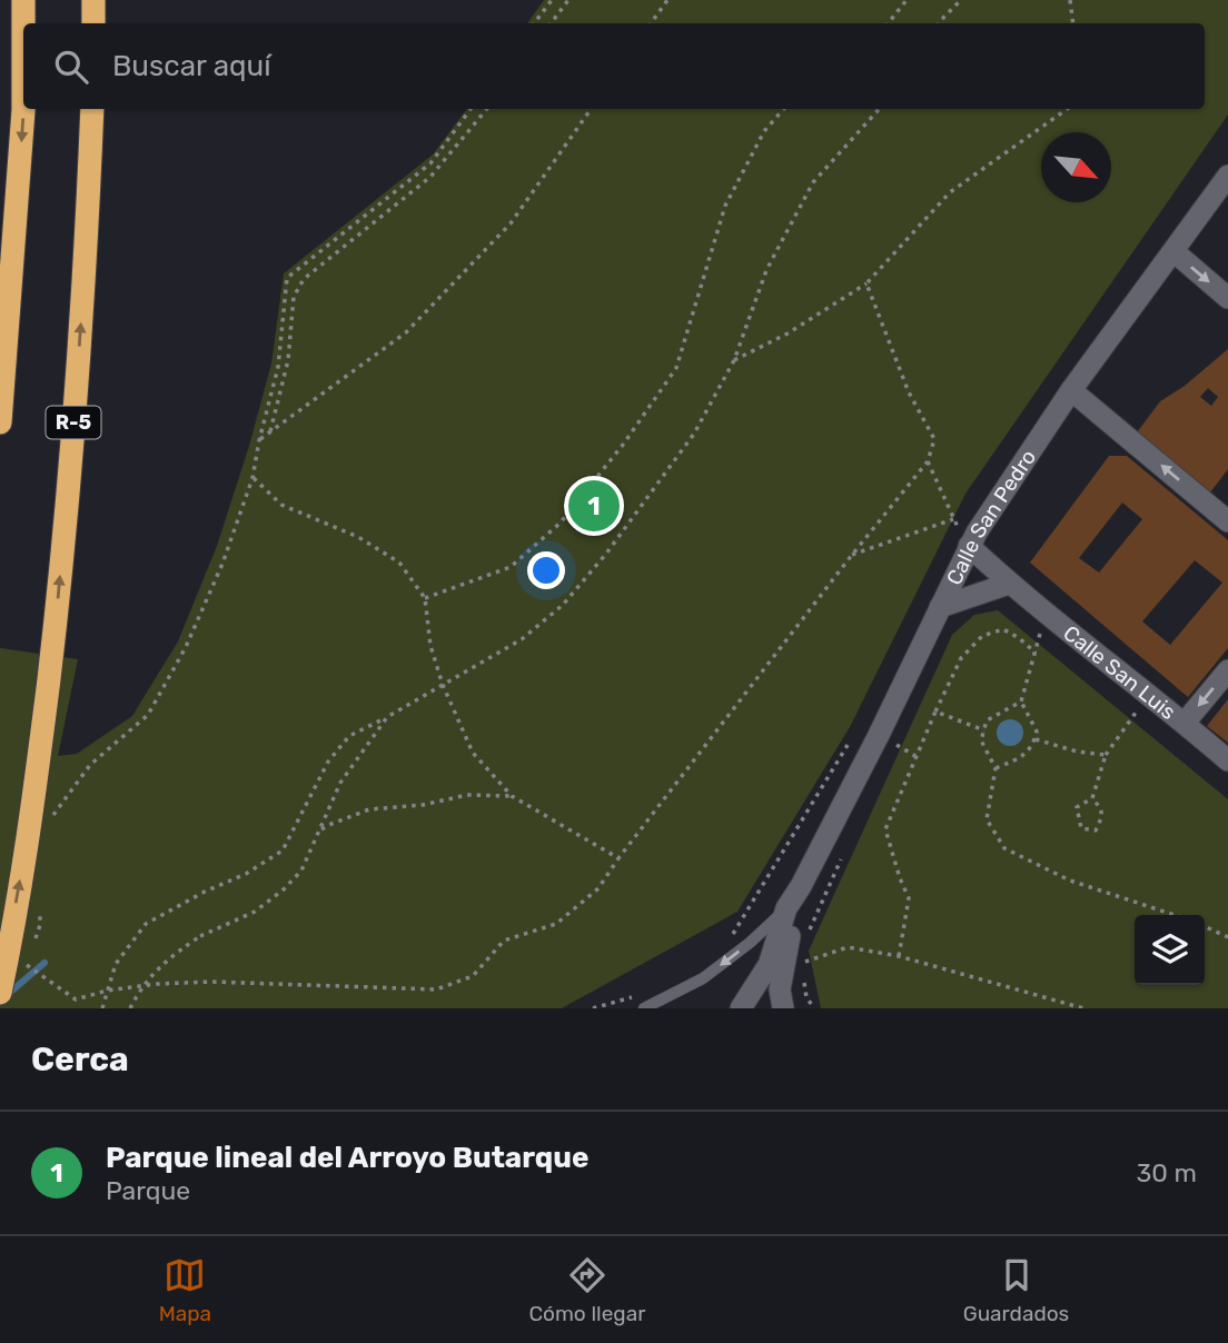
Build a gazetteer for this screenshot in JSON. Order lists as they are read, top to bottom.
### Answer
{
  "streets": {
    "highway": ["R-5"],
    "street": ["Calle San Pedro", "Calle San Luis"]
  },
  "crossings": [
    ["Calle San Pedro", "Calle San Luis"]
  ],
  "north": "bottom right",
  "page": {
    "search": "Buscar aquí",
    "pins": "1",
    "heading": "Cerca",
    "list": [
      {
        "mark": "1",
        "name": "Parque lineal del Arroyo Butarque",
        "note": "Parque",
        "value": "30 m"
      }
    ],
    "nav": ["Mapa", "Cómo llegar", "Guardados"]
  }
}
